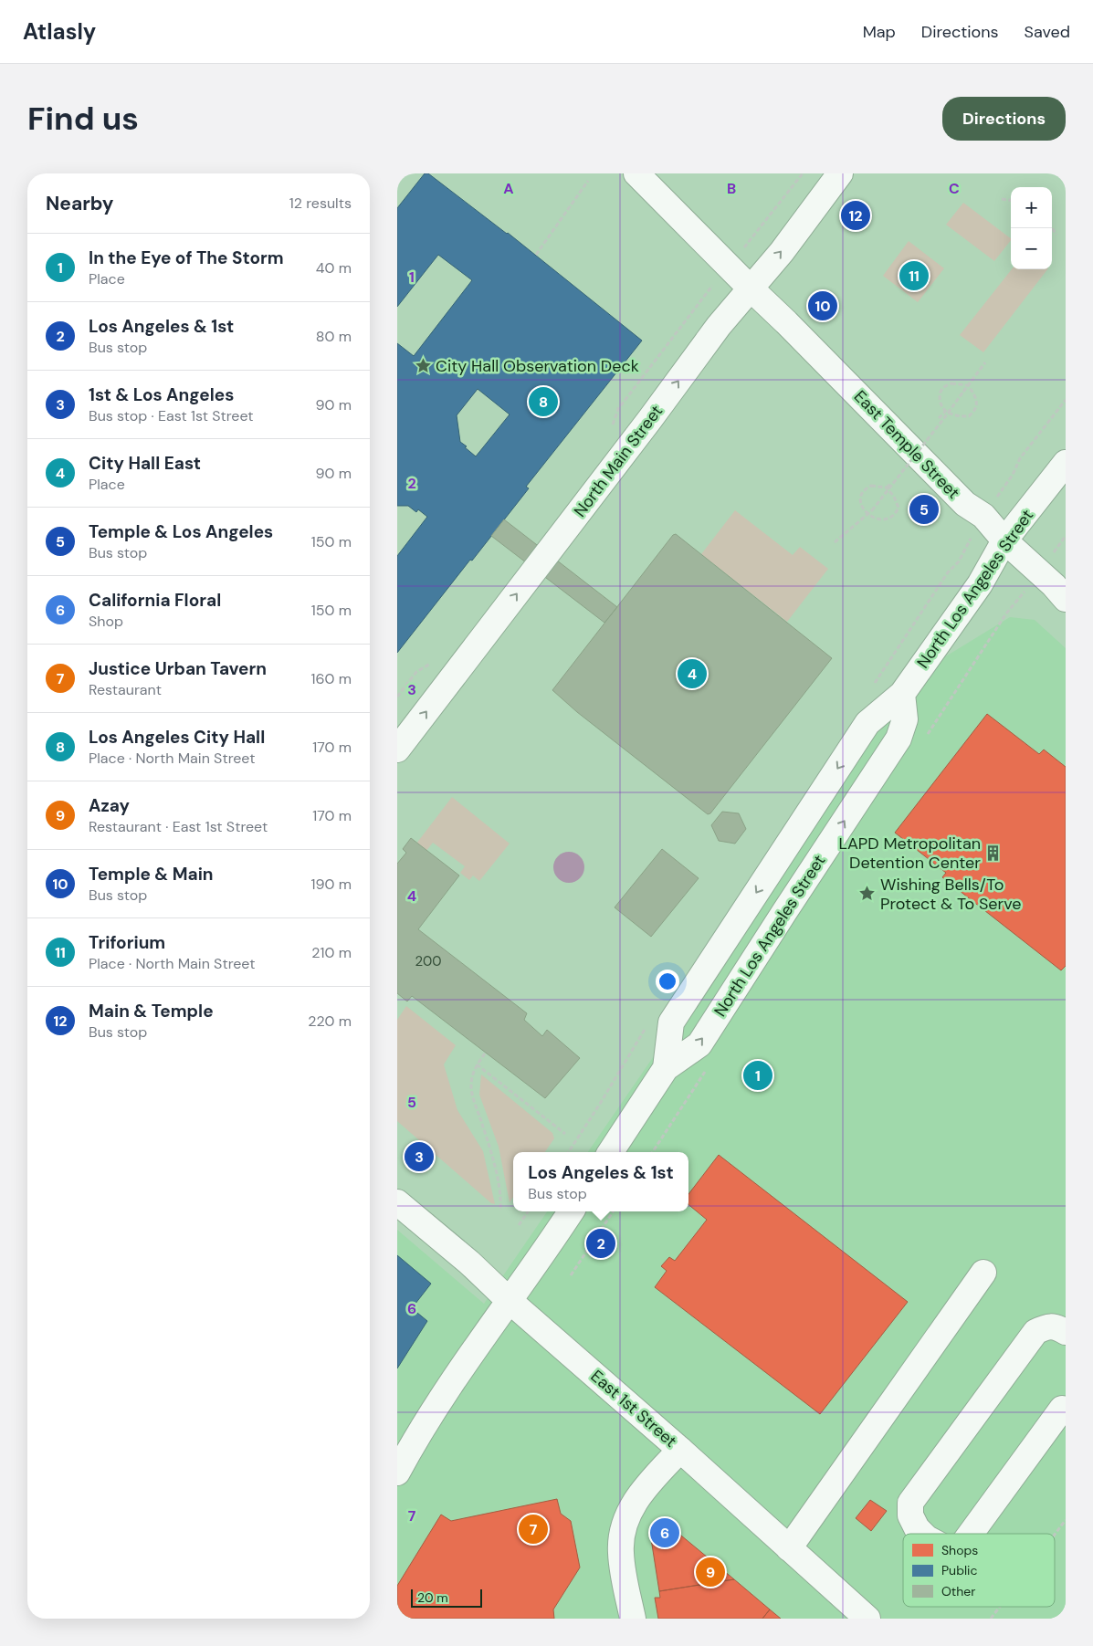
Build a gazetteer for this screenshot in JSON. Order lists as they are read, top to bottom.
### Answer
{
  "streets": {
    "main road": [
      "East Temple Street",
      "North Main Street",
      "North Los Angeles Street",
      "East 1st Street"
    ]
  },
  "crossings": [
    ["East Temple Street", "North Main Street"],
    ["East Temple Street", "North Los Angeles Street"]
  ],
  "one_way": ["North Main Street"],
  "places": {
    "place": ["City Hall Observation Deck", "Wishing Bells/To Protect & To Serve"],
    "building": ["LAPD Metropolitan Detention Center"]
  },
  "house_numbers": ["200"],
  "legend": ["Shops", "Public", "Other"],
  "scale_bar": "20 m",
  "page": {
    "header": "Atlasly",
    "nav": ["Map", "Directions", "Saved"],
    "buttons": "Directions",
    "title": "Find us",
    "heading": ["Nearby", "12 results"],
    "map_buttons": ["+", "−"],
    "pins": [
      "12",
      "11",
      "10",
      "8",
      "5",
      "4",
      "1",
      "3",
      "2",
      "7",
      "6",
      "9"
    ],
    "list": [
      {
        "mark": "1",
        "name": "In the Eye of The Storm",
        "note": "Place",
        "value": "40 m"
      },
      {
        "mark": "2",
        "name": "Los Angeles & 1st",
        "note": "Bus stop",
        "value": "80 m"
      },
      {
        "mark": "3",
        "name": "1st & Los Angeles",
        "note": "Bus stop · East 1st Street",
        "value": "90 m"
      },
      {
        "mark": "4",
        "name": "City Hall East",
        "note": "Place",
        "value": "90 m"
      },
      {
        "mark": "5",
        "name": "Temple & Los Angeles",
        "note": "Bus stop",
        "value": "150 m"
      },
      {
        "mark": "6",
        "name": "California Floral",
        "note": "Shop",
        "value": "150 m"
      },
      {
        "mark": "7",
        "name": "Justice Urban Tavern",
        "note": "Restaurant",
        "value": "160 m"
      },
      {
        "mark": "8",
        "name": "Los Angeles City Hall",
        "note": "Place · North Main Street",
        "value": "170 m"
      },
      {
        "mark": "9",
        "name": "Azay",
        "note": "Restaurant · East 1st Street",
        "value": "170 m"
      },
      {
        "mark": "10",
        "name": "Temple & Main",
        "note": "Bus stop",
        "value": "190 m"
      },
      {
        "mark": "11",
        "name": "Triforium",
        "note": "Place · North Main Street",
        "value": "210 m"
      },
      {
        "mark": "12",
        "name": "Main & Temple",
        "note": "Bus stop",
        "value": "220 m"
      }
    ],
    "popup": ["Los Angeles & 1st", "Bus stop"],
    "scale": "20 m"
  },
  "grid": {
    "columns": ["A", "B", "C"],
    "rows": [
      "1",
      "2",
      "3",
      "4",
      "5",
      "6",
      "7"
    ]
  }
}
